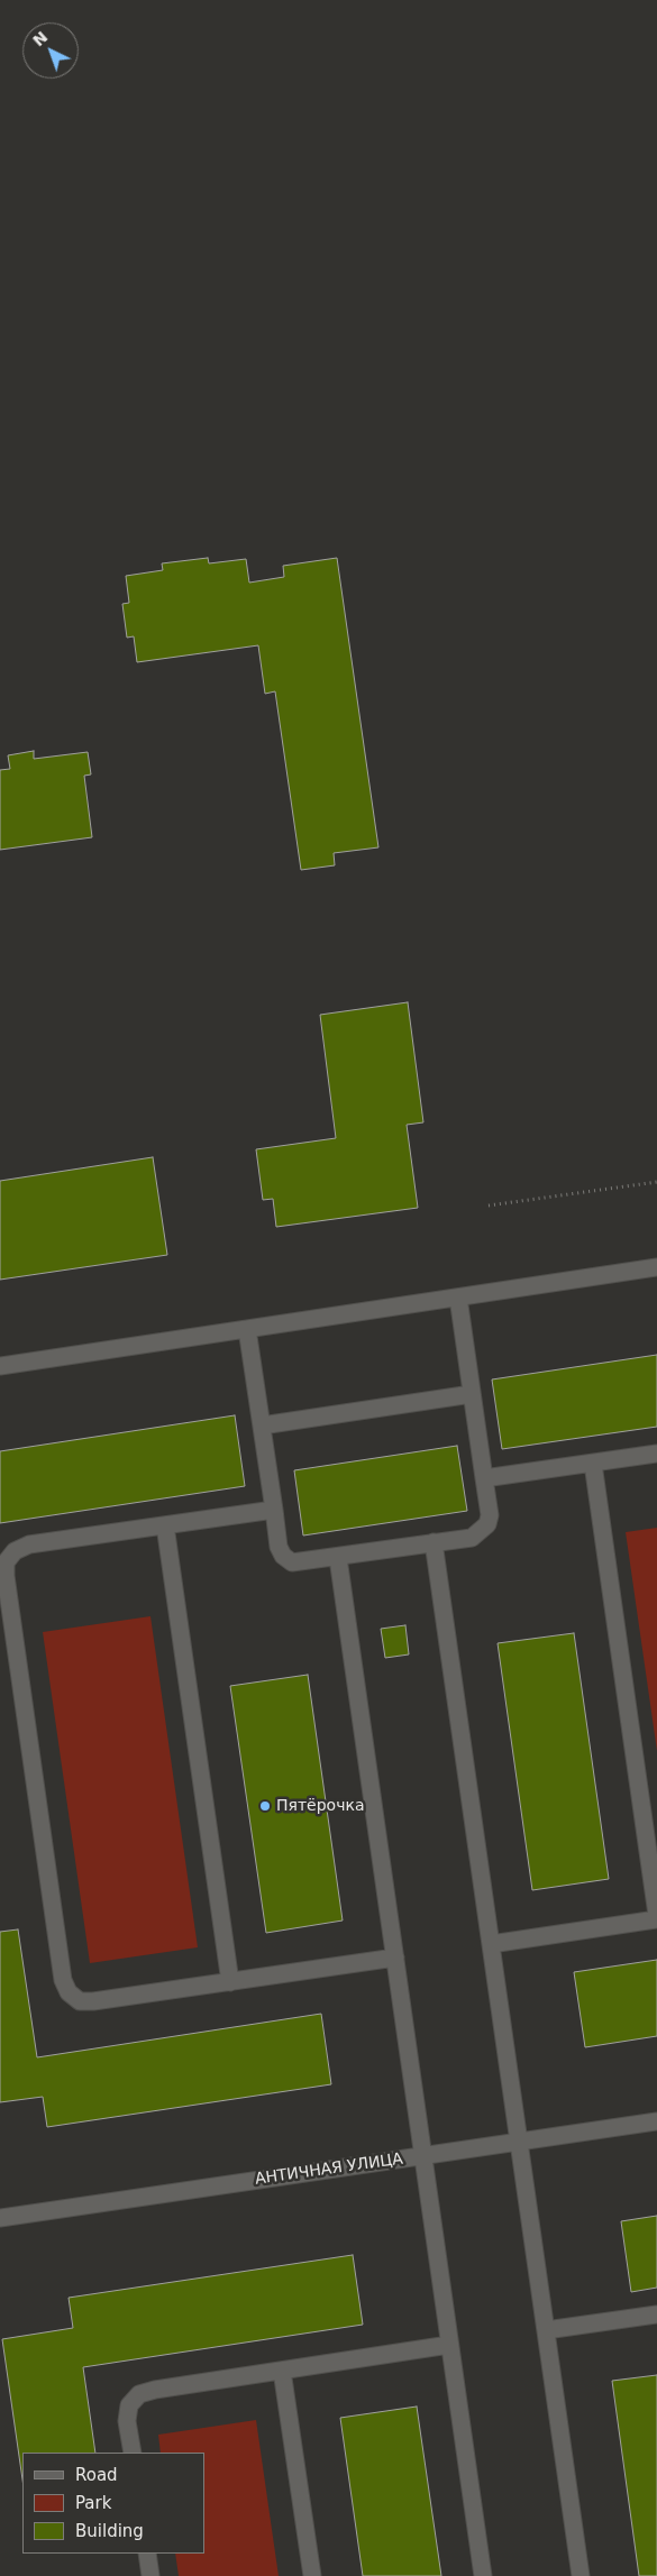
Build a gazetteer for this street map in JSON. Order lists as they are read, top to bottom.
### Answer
{
  "streets": {
    "street": ["АНТИЧНАЯ УЛИЦА"]
  },
  "places": ["Пятёрочка"],
  "legend": ["Road", "Park", "Building"],
  "north": "top left"
}
